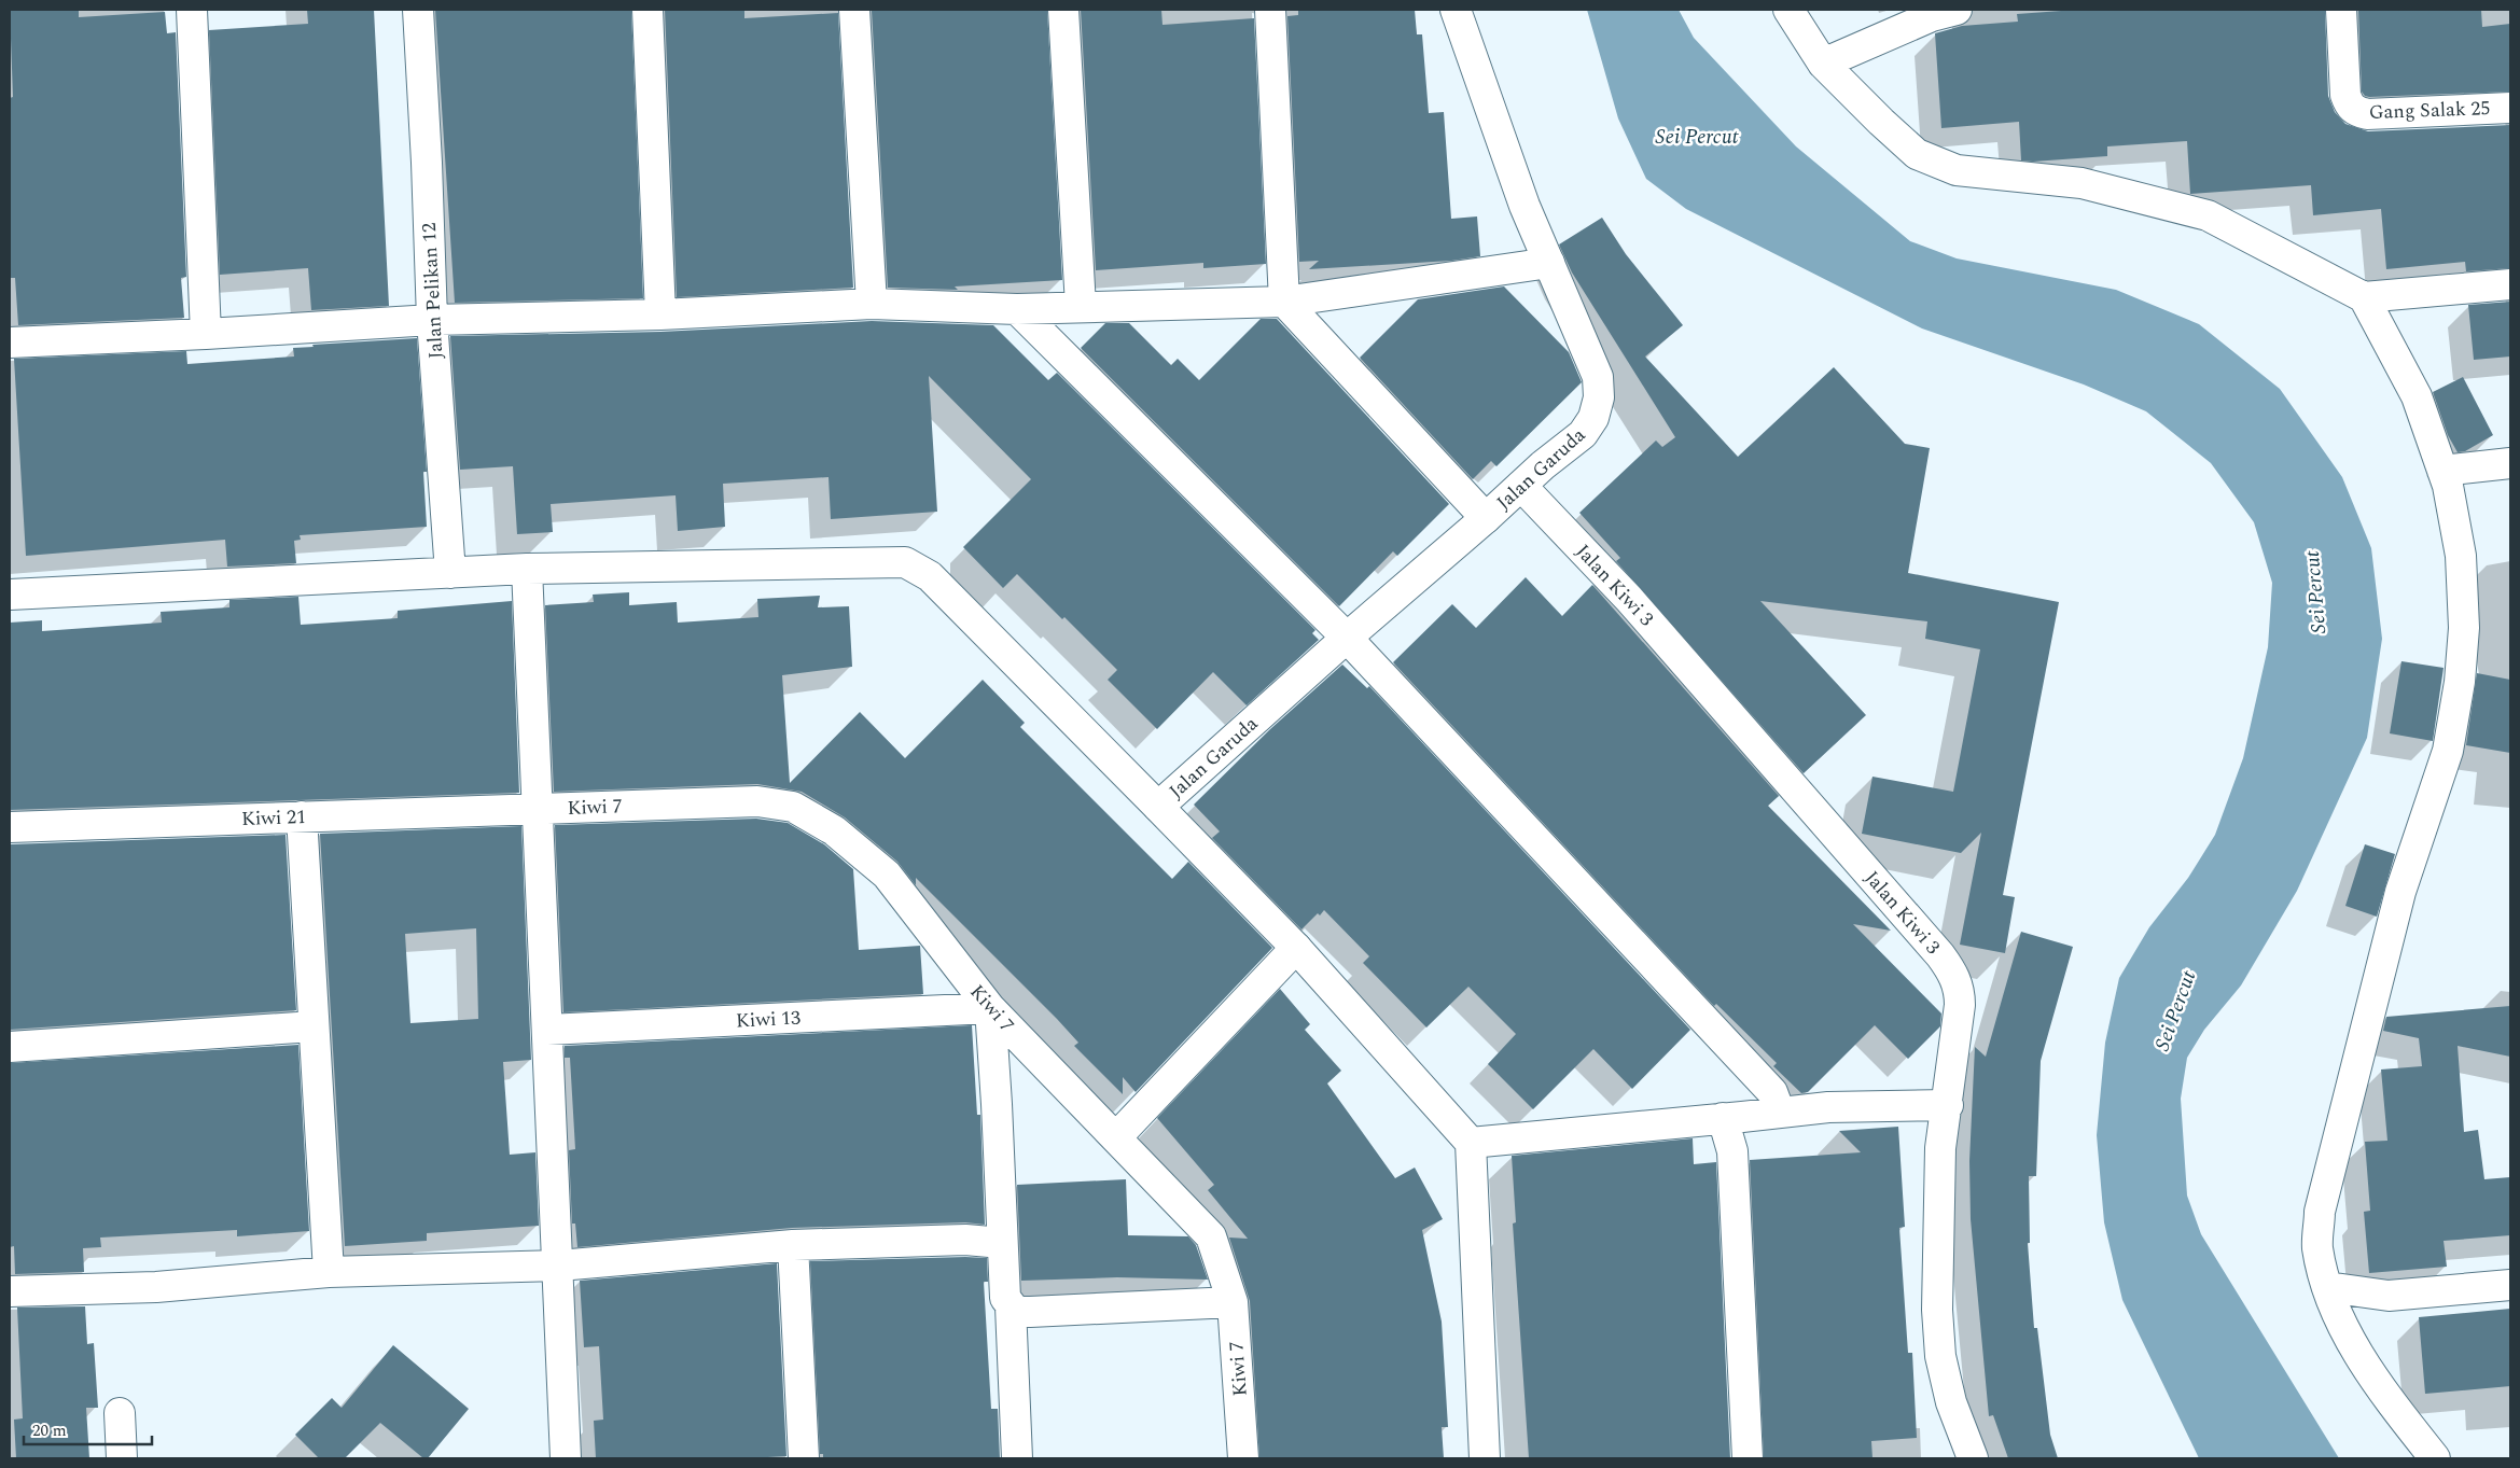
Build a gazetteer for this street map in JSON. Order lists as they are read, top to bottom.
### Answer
{
  "streets": {
    "street": [
      "Gang Salak 25",
      "Jalan Pelikan 12",
      "Jalan Garuda",
      "Jalan Kiwi 3",
      "Kiwi 7",
      "Kiwi 21",
      "Kiwi 13"
    ]
  },
  "crossings": [
    ["Jalan Garuda", "Jalan Kiwi 3"],
    ["Kiwi 7", "Kiwi 21"],
    ["Kiwi 7", "Kiwi 13"]
  ],
  "water": ["Sei Percut"],
  "scale_bar": "20 m"
}
